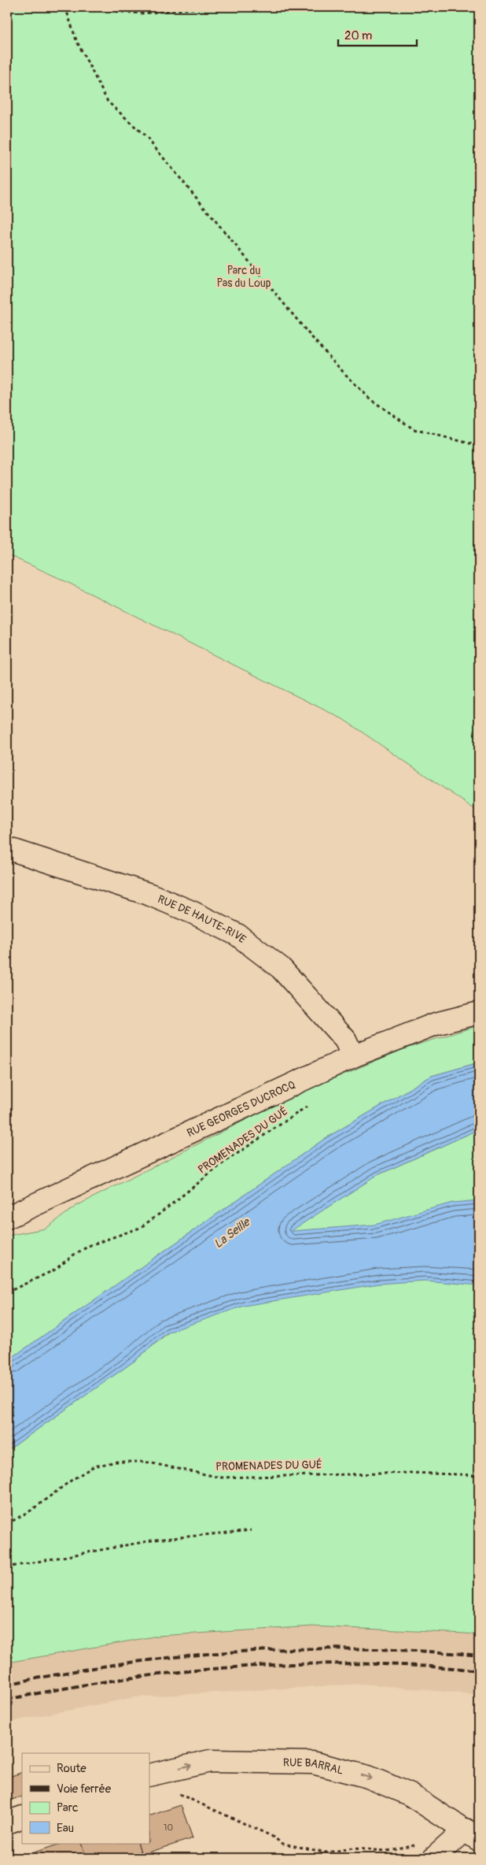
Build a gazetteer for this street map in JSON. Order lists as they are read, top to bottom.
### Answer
{
  "streets": {
    "street": ["RUE DE HAUTE-RIVE", "RUE GEORGES DUCROCQ", "RUE BARRAL"],
    "path": ["PROMENADES DU GUÉ"]
  },
  "crossings": [
    ["RUE DE HAUTE-RIVE", "RUE GEORGES DUCROCQ"]
  ],
  "one_way": ["RUE BARRAL"],
  "water": ["La Seille"],
  "parks": ["Parc du Pas du Loup"],
  "house_numbers": ["10"],
  "legend": [
    "Route",
    "Voie ferrée",
    "Parc",
    "Eau"
  ],
  "scale_bar": "20 m"
}
